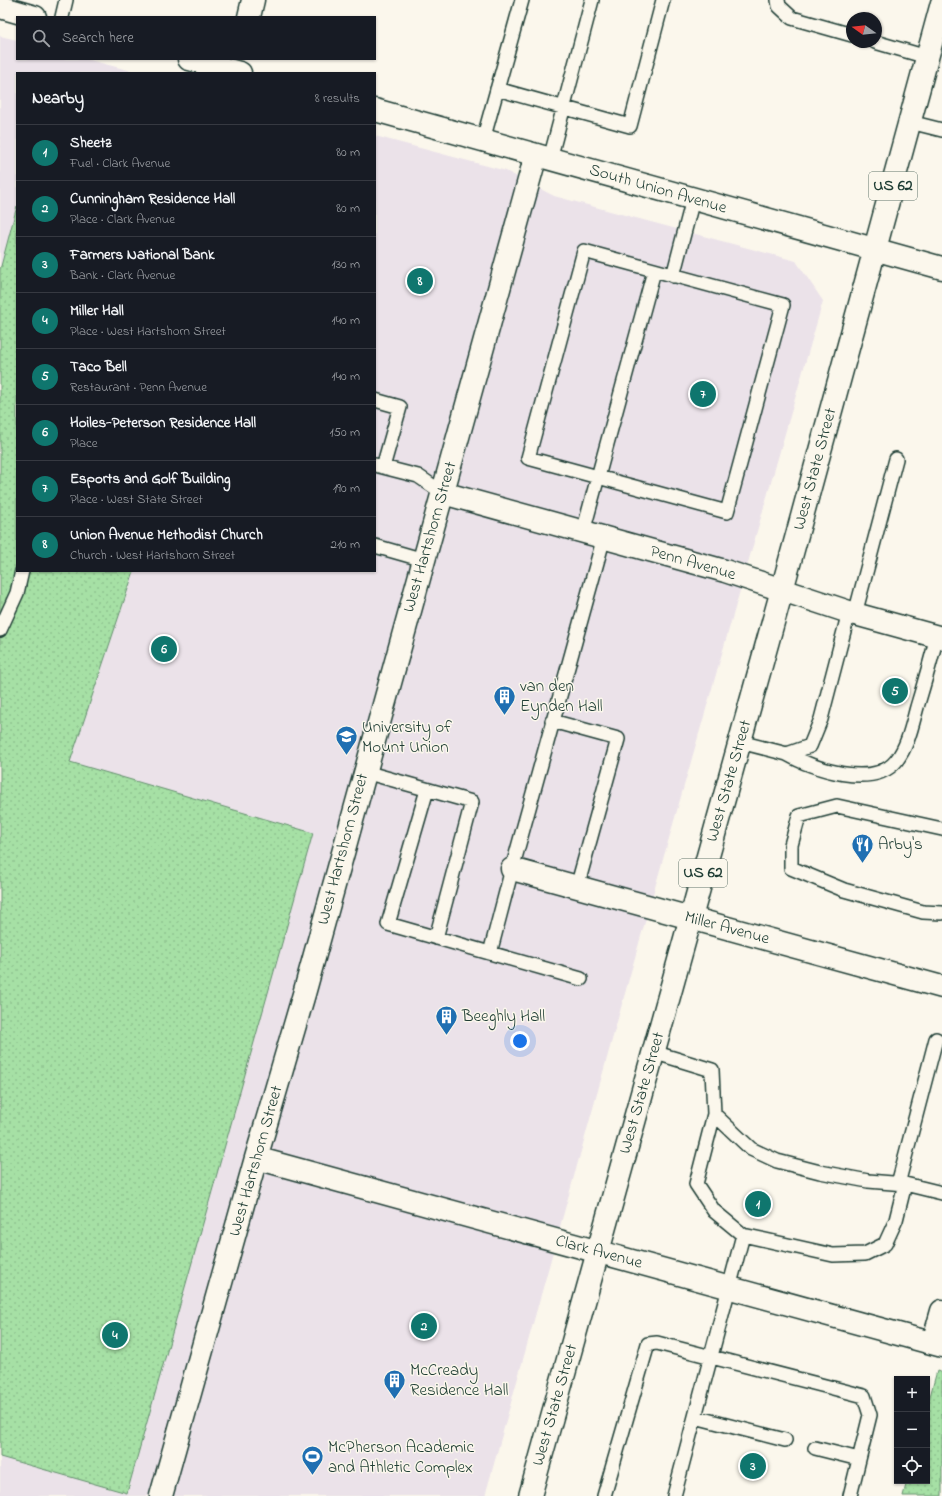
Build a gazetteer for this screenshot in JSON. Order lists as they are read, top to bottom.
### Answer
{
  "streets": {
    "main road": [
      "US 62",
      "South Union Avenue",
      "West State Street",
      "West Hartshorn Street",
      "Penn Avenue",
      "Miller Avenue",
      "Clark Avenue"
    ]
  },
  "crossings": [
    ["US 62", "South Union Avenue"],
    ["US 62", "West State Street"],
    ["South Union Avenue", "West State Street"],
    ["South Union Avenue", "West Hartshorn Street"],
    ["West State Street", "Penn Avenue"],
    ["West State Street", "Miller Avenue"],
    ["West State Street", "Clark Avenue"],
    ["West Hartshorn Street", "Penn Avenue"],
    ["West Hartshorn Street", "Clark Avenue"]
  ],
  "places": {
    "building": ["van den Eynden Hall", "Beeghly Hall", "McCready Residence Hall"],
    "school or university": ["University of Mount Union"],
    "restaurant": ["Arby's"],
    "sports": ["McPherson Academic and Athletic Complex"]
  },
  "north": "left",
  "page": {
    "search": "Search here",
    "heading": ["Nearby", "8 results"],
    "list": [
      {
        "mark": "1",
        "name": "Sheetz",
        "note": "Fuel · Clark Avenue",
        "value": "80 m"
      },
      {
        "mark": "2",
        "name": "Cunningham Residence Hall",
        "note": "Place · Clark Avenue",
        "value": "80 m"
      },
      {
        "mark": "3",
        "name": "Farmers National Bank",
        "note": "Bank · Clark Avenue",
        "value": "130 m"
      },
      {
        "mark": "4",
        "name": "Miller Hall",
        "note": "Place · West Hartshorn Street",
        "value": "140 m"
      },
      {
        "mark": "5",
        "name": "Taco Bell",
        "note": "Restaurant · Penn Avenue",
        "value": "140 m"
      },
      {
        "mark": "6",
        "name": "Hoiles-Peterson Residence Hall",
        "note": "Place",
        "value": "150 m"
      },
      {
        "mark": "7",
        "name": "Esports and Golf Building",
        "note": "Place · West State Street",
        "value": "190 m"
      },
      {
        "mark": "8",
        "name": "Union Avenue Methodist Church",
        "note": "Church · West Hartshorn Street",
        "value": "210 m"
      }
    ],
    "pins": [
      "8",
      "7",
      "6",
      "5",
      "1",
      "2",
      "4",
      "3"
    ],
    "map_buttons": ["+", "−"]
  }
}
